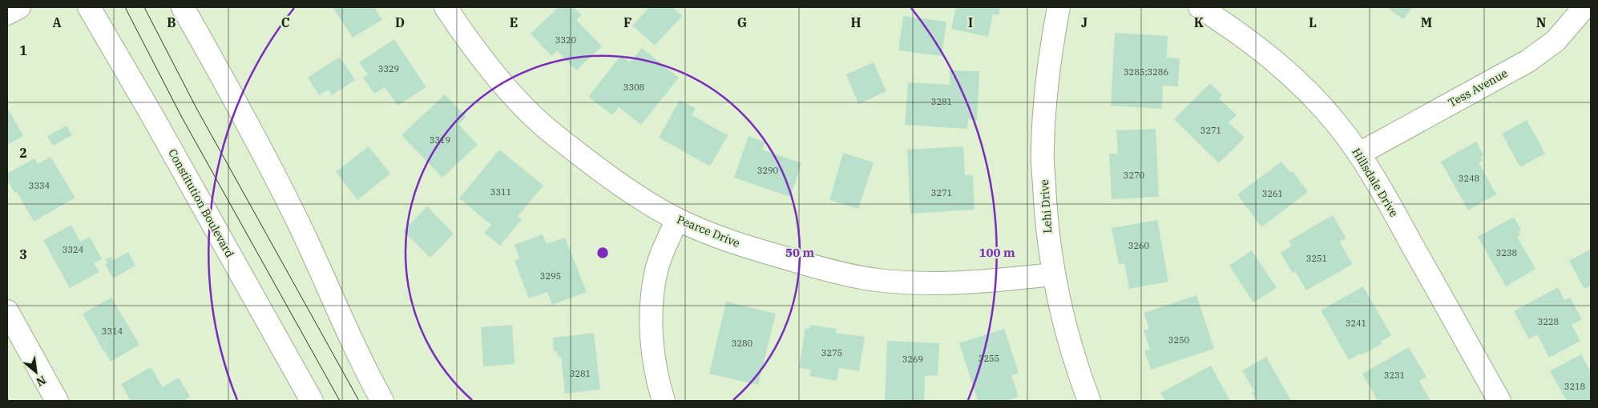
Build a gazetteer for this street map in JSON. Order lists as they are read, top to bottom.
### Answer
{
  "streets": {
    "street": [
      "Tess Avenue",
      "Hillsdale Drive",
      "Constitution Boulevard",
      "Lehi Drive",
      "Pearce Drive"
    ]
  },
  "crossings": [
    ["Tess Avenue", "Hillsdale Drive"],
    ["Lehi Drive", "Pearce Drive"]
  ],
  "house_numbers": [
    "3320",
    "3329",
    "3285;3286",
    "3308",
    "3281",
    "3271",
    "3319",
    "3290",
    "3270",
    "3248",
    "3334",
    "3311",
    "3271",
    "3261",
    "3260",
    "3324",
    "3238",
    "3251",
    "3295",
    "3228",
    "3241",
    "3314",
    "3250",
    "3280",
    "3275",
    "3255",
    "3269",
    "3281",
    "3231",
    "3218"
  ],
  "north": "bottom right",
  "grid": {
    "columns": [
      "A",
      "B",
      "C",
      "D",
      "E",
      "F",
      "G",
      "H",
      "I",
      "J",
      "K",
      "L",
      "M",
      "N"
    ],
    "rows": ["1", "2", "3"]
  },
  "rings": ["50 m", "100 m"]
}
